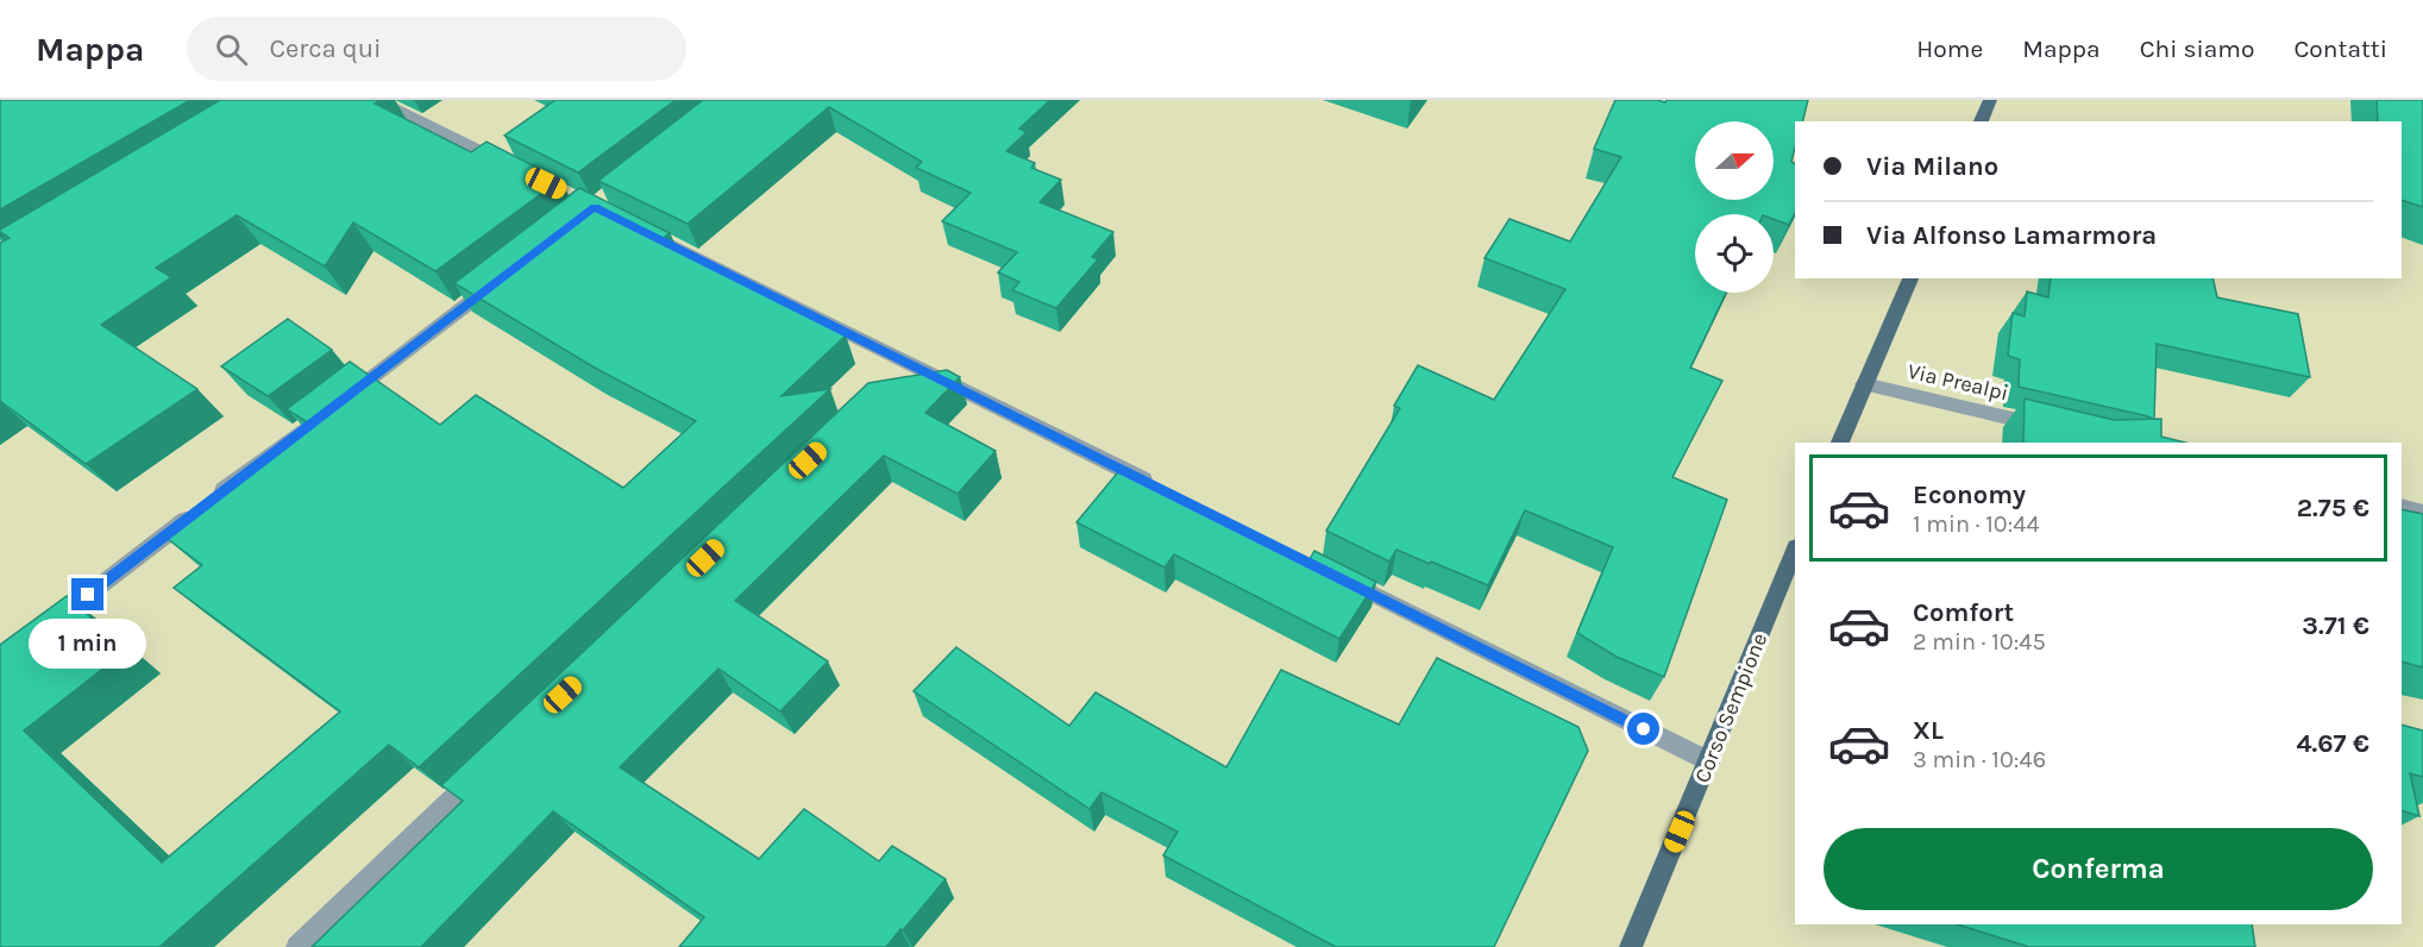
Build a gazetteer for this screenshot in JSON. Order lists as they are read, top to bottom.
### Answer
{
  "streets": {
    "main road": ["Corso Sempione"],
    "street": ["Via Prealpi"]
  },
  "north": "right",
  "page": {
    "header": "Mappa",
    "search": "Cerca qui",
    "nav": [
      "Home",
      "Mappa",
      "Chi siamo",
      "Contatti"
    ],
    "banner": ["Via Milano", "Via Alfonso Lamarmora"],
    "list": [
      {
        "name": "Economy",
        "note": "1 min · 10:44",
        "value": "2.75 €"
      },
      {
        "name": "Comfort",
        "note": "2 min · 10:45",
        "value": "3.71 €"
      },
      {
        "name": "XL",
        "note": "3 min · 10:46",
        "value": "4.67 €"
      }
    ],
    "bubble": "1 min",
    "buttons": "Conferma"
  }
}
